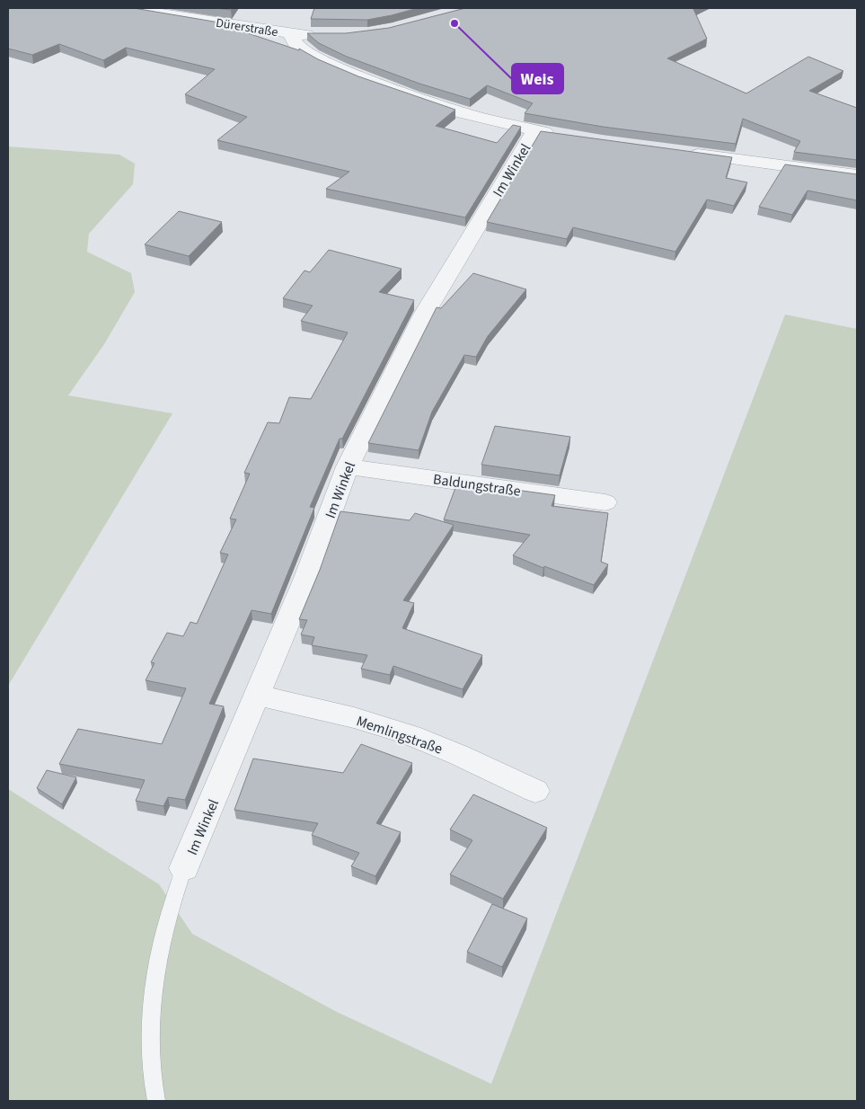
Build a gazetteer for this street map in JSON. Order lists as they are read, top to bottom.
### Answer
{
  "streets": {
    "street": [
      "Dürerstraße",
      "Im Winkel",
      "Baldungstraße",
      "Memlingstraße"
    ]
  },
  "crossings": [
    ["Im Winkel", "Baldungstraße"],
    ["Im Winkel", "Memlingstraße"]
  ],
  "places": ["Weis"]
}
